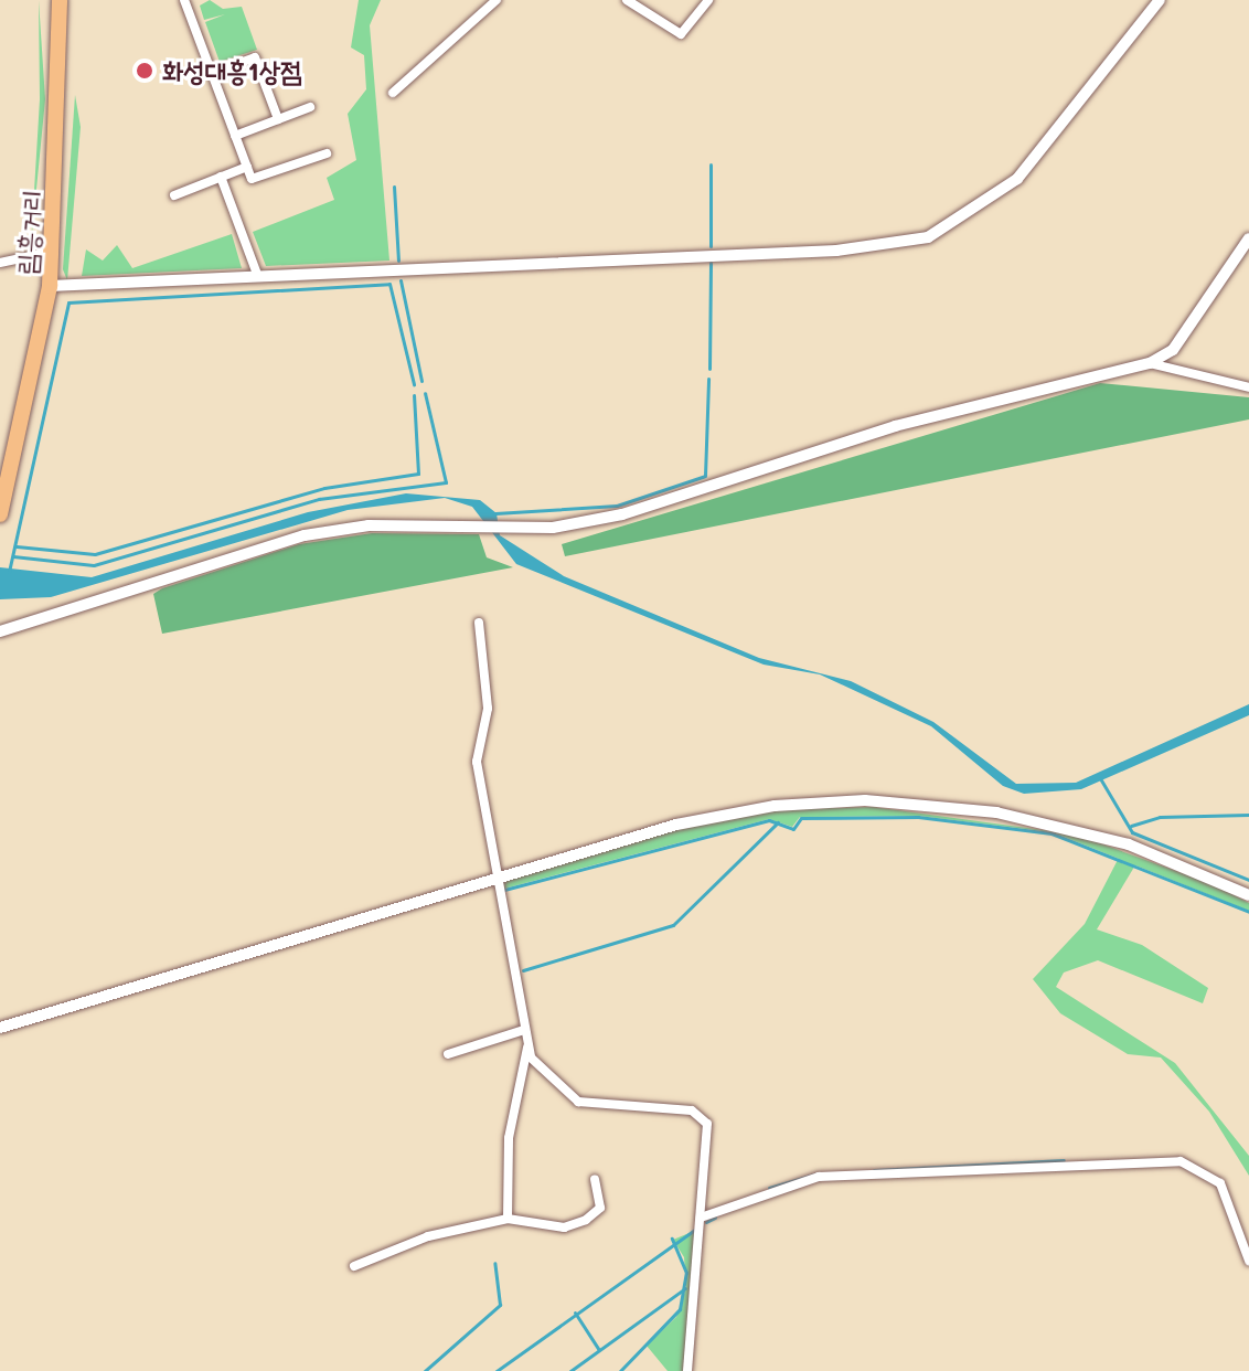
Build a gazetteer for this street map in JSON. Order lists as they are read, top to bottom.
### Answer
{
  "streets": {
    "main road": ["림흥거리"]
  },
  "places": ["화성대흥1상점"]
}
